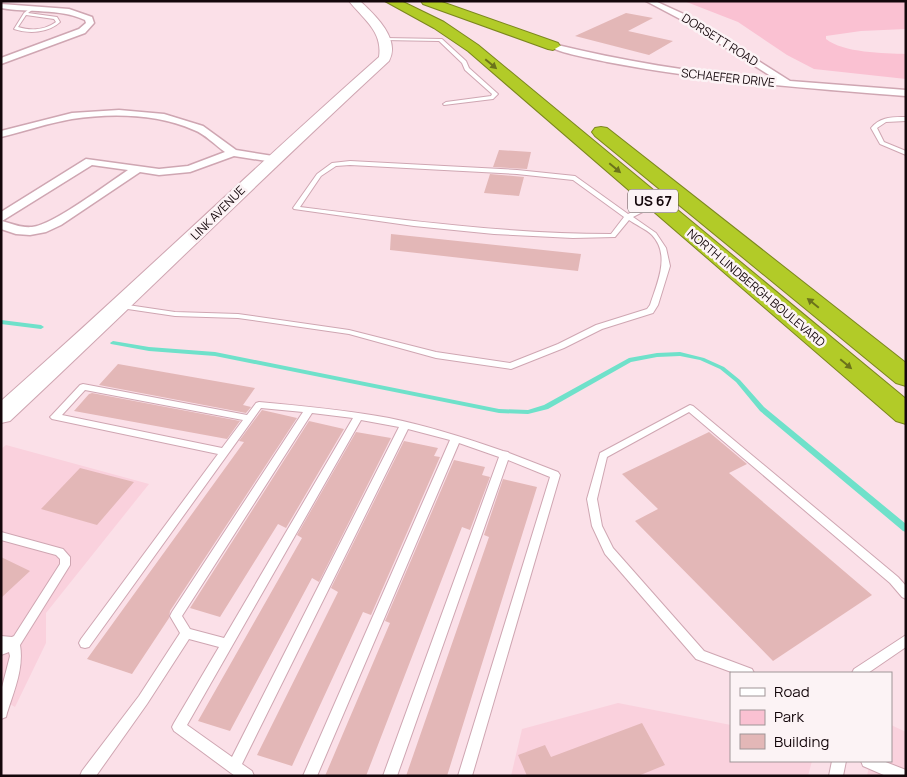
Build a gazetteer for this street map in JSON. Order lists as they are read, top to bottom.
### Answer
{
  "streets": {
    "highway": ["US 67", "NORTH LINDBERGH BOULEVARD"],
    "street": ["DORSETT ROAD", "SCHAEFER DRIVE", "LINK AVENUE"]
  },
  "crossings": [
    ["DORSETT ROAD", "SCHAEFER DRIVE"]
  ],
  "legend": ["Road", "Park", "Building"]
}
